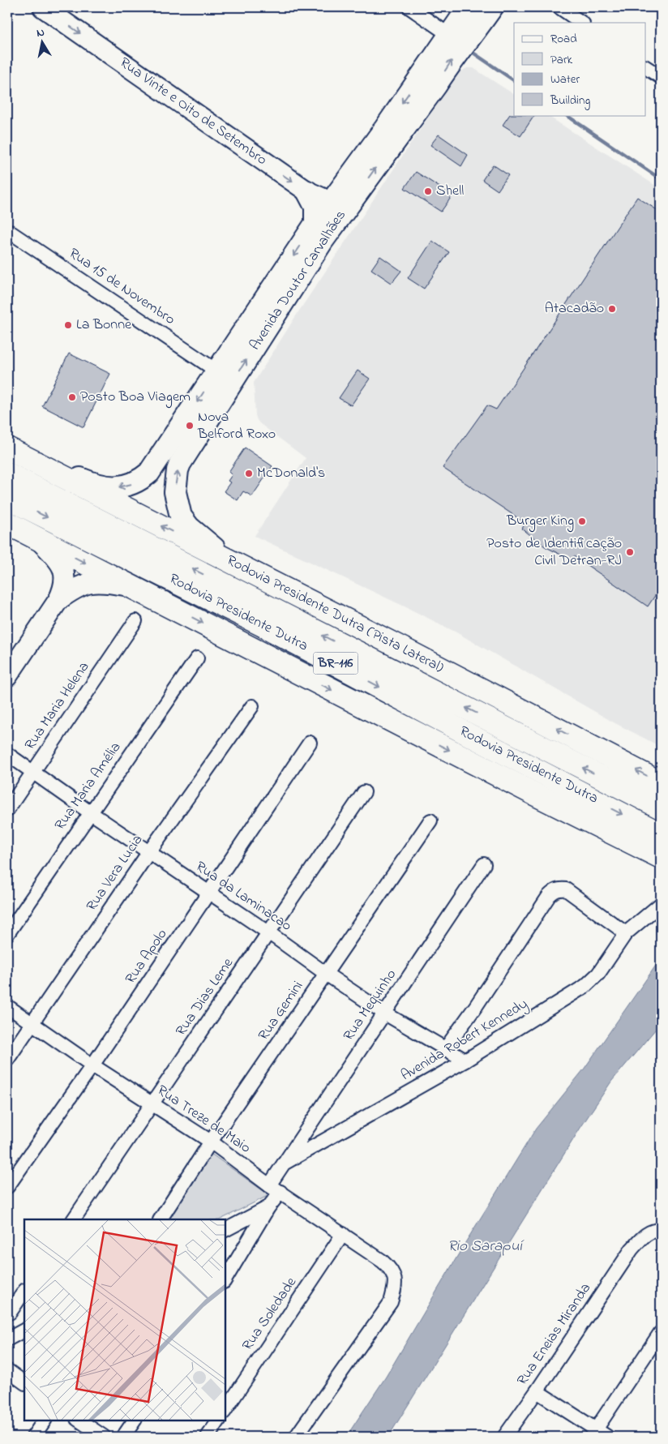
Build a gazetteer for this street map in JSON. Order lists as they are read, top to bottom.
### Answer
{
  "streets": {
    "highway": ["Rodovia Presidente Dutra", "Rodovia Presidente Dutra (Pista Lateral)", "BR-116"],
    "main road": ["Rua Vinte e Oito de Setembro", "Avenida Doutor Carvalhães"],
    "street": [
      "Rua 15 de Novembro",
      "Rua Maria Helena",
      "Rua Maria Amélia",
      "Rua Vera Lucia",
      "Rua da Laminacao",
      "Rua Apolo",
      "Rua Dias Leme",
      "Rua Mequinho",
      "Rua Gemini",
      "Avenida Robert Kennedy",
      "Rua Treze de Maio",
      "Rua Soledade",
      "Rua Eneias Miranda"
    ]
  },
  "crossings": [
    ["Rua Vinte e Oito de Setembro", "Avenida Doutor Carvalhães"],
    ["Avenida Doutor Carvalhães", "Rodovia Presidente Dutra (Pista Lateral)"],
    ["Rua Maria Helena", "Rua da Laminacao"],
    ["Rua Maria Amélia", "Rua da Laminacao"],
    ["Rua Vera Lucia", "Rua da Laminacao"],
    ["Rua Vera Lucia", "Rua Treze de Maio"],
    ["Rua da Laminacao", "Rua Apolo"],
    ["Rua da Laminacao", "Rua Dias Leme"],
    ["Rua da Laminacao", "Rua Mequinho"],
    ["Rua da Laminacao", "Rua Gemini"],
    ["Rua da Laminacao", "Avenida Robert Kennedy"],
    ["Rua Apolo", "Rua Treze de Maio"],
    ["Rua Dias Leme", "Rua Treze de Maio"],
    ["Rua Mequinho", "Avenida Robert Kennedy"],
    ["Rua Gemini", "Rua Treze de Maio"],
    ["Avenida Robert Kennedy", "Rua Treze de Maio"],
    ["Rua Treze de Maio", "Rua Soledade"]
  ],
  "one_way": ["Rua Vinte e Oito de Setembro"],
  "water": ["Rio Sarapuí"],
  "places": [
    "Shell",
    "Atacadão",
    "La Bonne",
    "Posto Boa Viagem",
    "Nova Belford Roxo",
    "McDonald's",
    "Burger King",
    "Posto de Identificação Civil Detran-RJ"
  ],
  "legend": [
    "Road",
    "Park",
    "Water",
    "Building"
  ],
  "north": "top"
}
